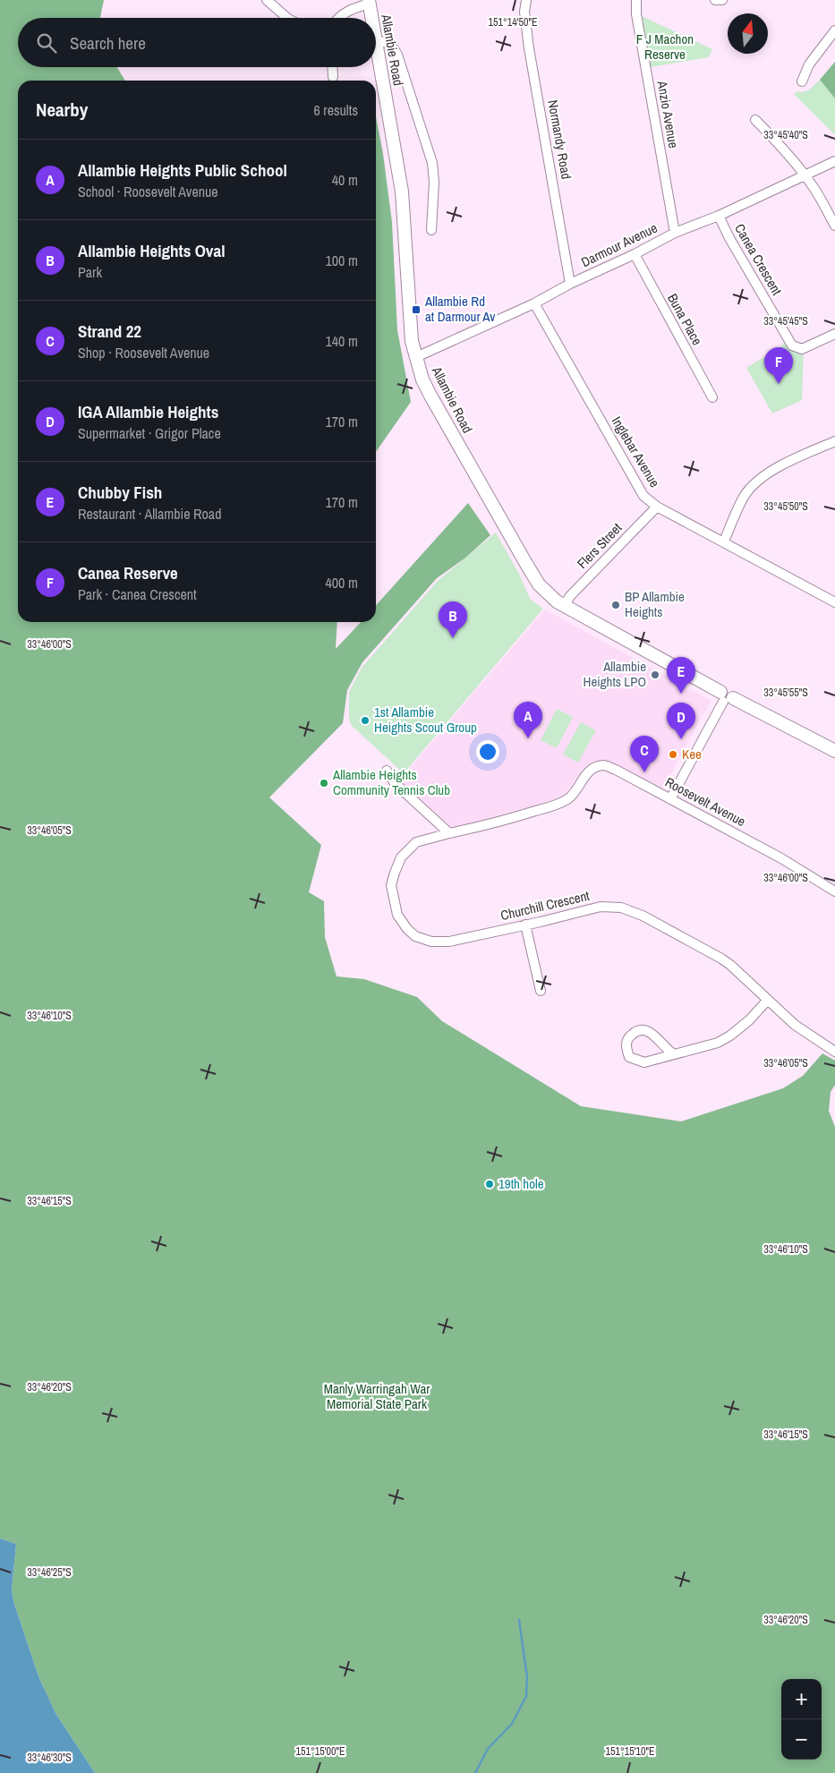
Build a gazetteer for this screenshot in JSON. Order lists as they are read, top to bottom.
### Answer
{
  "streets": {
    "main road": ["Allambie Road"],
    "street": [
      "Anzio Avenue",
      "Normandy Road",
      "Darmour Avenue",
      "Canea Crescent",
      "Buna Place",
      "Inglebar Avenue",
      "Flers Street",
      "Roosevelt Avenue",
      "Churchill Crescent"
    ]
  },
  "crossings": [
    ["Allambie Road", "Darmour Avenue"],
    ["Allambie Road", "Flers Street"],
    ["Anzio Avenue", "Darmour Avenue"],
    ["Normandy Road", "Darmour Avenue"],
    ["Darmour Avenue", "Canea Crescent"],
    ["Darmour Avenue", "Buna Place"],
    ["Darmour Avenue", "Inglebar Avenue"],
    ["Inglebar Avenue", "Flers Street"],
    ["Roosevelt Avenue", "Churchill Crescent"]
  ],
  "parks": ["F J Machon Reserve", "Manly Warringah War Memorial State Park"],
  "places": {
    "transit": ["Allambie Rd at Darmour Av"],
    "other": [
      "BP Allambie Heights",
      "Allambie Heights LPO",
      "1st Allambie Heights Scout Group",
      "Kee",
      "Allambie Heights Community Tennis Club",
      "19th hole"
    ]
  },
  "north": "top",
  "page": {
    "search": "Search here",
    "heading": ["Nearby", "6 results"],
    "list": [
      {
        "mark": "A",
        "name": "Allambie Heights Public School",
        "note": "School · Roosevelt Avenue",
        "value": "40 m"
      },
      {
        "mark": "B",
        "name": "Allambie Heights Oval",
        "note": "Park",
        "value": "100 m"
      },
      {
        "mark": "C",
        "name": "Strand 22",
        "note": "Shop · Roosevelt Avenue",
        "value": "140 m"
      },
      {
        "mark": "D",
        "name": "IGA Allambie Heights",
        "note": "Supermarket · Grigor Place",
        "value": "170 m"
      },
      {
        "mark": "E",
        "name": "Chubby Fish",
        "note": "Restaurant · Allambie Road",
        "value": "170 m"
      },
      {
        "mark": "F",
        "name": "Canea Reserve",
        "note": "Park · Canea Crescent",
        "value": "400 m"
      }
    ],
    "pins": [
      "F",
      "B",
      "E",
      "A",
      "D",
      "C"
    ],
    "map_buttons": ["+", "−"]
  },
  "coordinates": [
    "151°14'50\"E",
    "33°45'40\"S",
    "33°45'45\"S",
    "33°45'50\"S",
    "33°46'00\"S",
    "33°45'55\"S",
    "33°46'05\"S",
    "33°46'10\"S",
    "33°46'15\"S",
    "33°46'20\"S",
    "33°46'25\"S",
    "151°15'00\"E",
    "151°15'10\"E",
    "33°46'30\"S"
  ]
}
